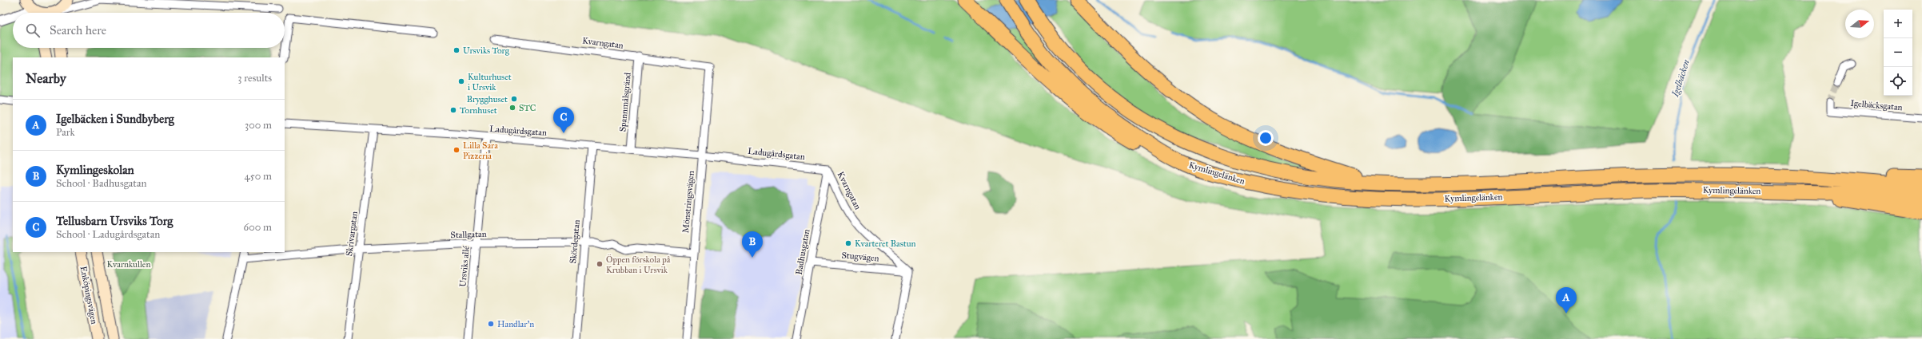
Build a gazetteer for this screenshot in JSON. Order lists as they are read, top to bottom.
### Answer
{
  "streets": {
    "highway": ["Kymlingelänken"],
    "main road": ["Enköpingsvägen"],
    "street": [
      "Kvarngatan",
      "Spannmålsgränd",
      "Igelbäcksgatan",
      "Ladugårdsgatan",
      "Mönstringsvägen",
      "Skrivargatan",
      "Stallgatan",
      "Skördegatan",
      "Badhusgatan",
      "Stugvägen",
      "Ursviks allé"
    ]
  },
  "crossings": [
    ["Kvarngatan", "Spannmålsgränd"],
    ["Kvarngatan", "Ladugårdsgatan"],
    ["Kvarngatan", "Mönstringsvägen"],
    ["Kvarngatan", "Badhusgatan"],
    ["Kvarngatan", "Stugvägen"],
    ["Spannmålsgränd", "Ladugårdsgatan"],
    ["Ladugårdsgatan", "Mönstringsvägen"],
    ["Ladugårdsgatan", "Skrivargatan"],
    ["Ladugårdsgatan", "Skördegatan"],
    ["Ladugårdsgatan", "Badhusgatan"],
    ["Ladugårdsgatan", "Ursviks allé"],
    ["Mönstringsvägen", "Stallgatan"],
    ["Skrivargatan", "Stallgatan"],
    ["Stallgatan", "Skördegatan"],
    ["Stallgatan", "Ursviks allé"],
    ["Badhusgatan", "Stugvägen"]
  ],
  "water": ["Igelbäcken"],
  "parks": ["Kvarnkullen"],
  "places": [
    "Ursviks Torg",
    "Kulturhuset i Ursvik",
    "Brygghuset",
    "STC",
    "Tornhuset",
    "Lilla Sara Pizzeria",
    "Kvarteret Bastun",
    "Öppen förskola på Krubban i Ursvik",
    "Handlar'n"
  ],
  "north": "right",
  "page": {
    "map_buttons": ["+", "−"],
    "search": "Search here",
    "heading": ["Nearby", "3 results"],
    "list": [
      {
        "mark": "A",
        "name": "Igelbäcken i Sundbyberg",
        "note": "Park",
        "value": "300 m"
      },
      {
        "mark": "B",
        "name": "Kymlingeskolan",
        "note": "School · Badhusgatan",
        "value": "450 m"
      },
      {
        "mark": "C",
        "name": "Tellusbarn Ursviks Torg",
        "note": "School · Ladugårdsgatan",
        "value": "600 m"
      }
    ],
    "pins": ["C", "B", "A"]
  }
}
